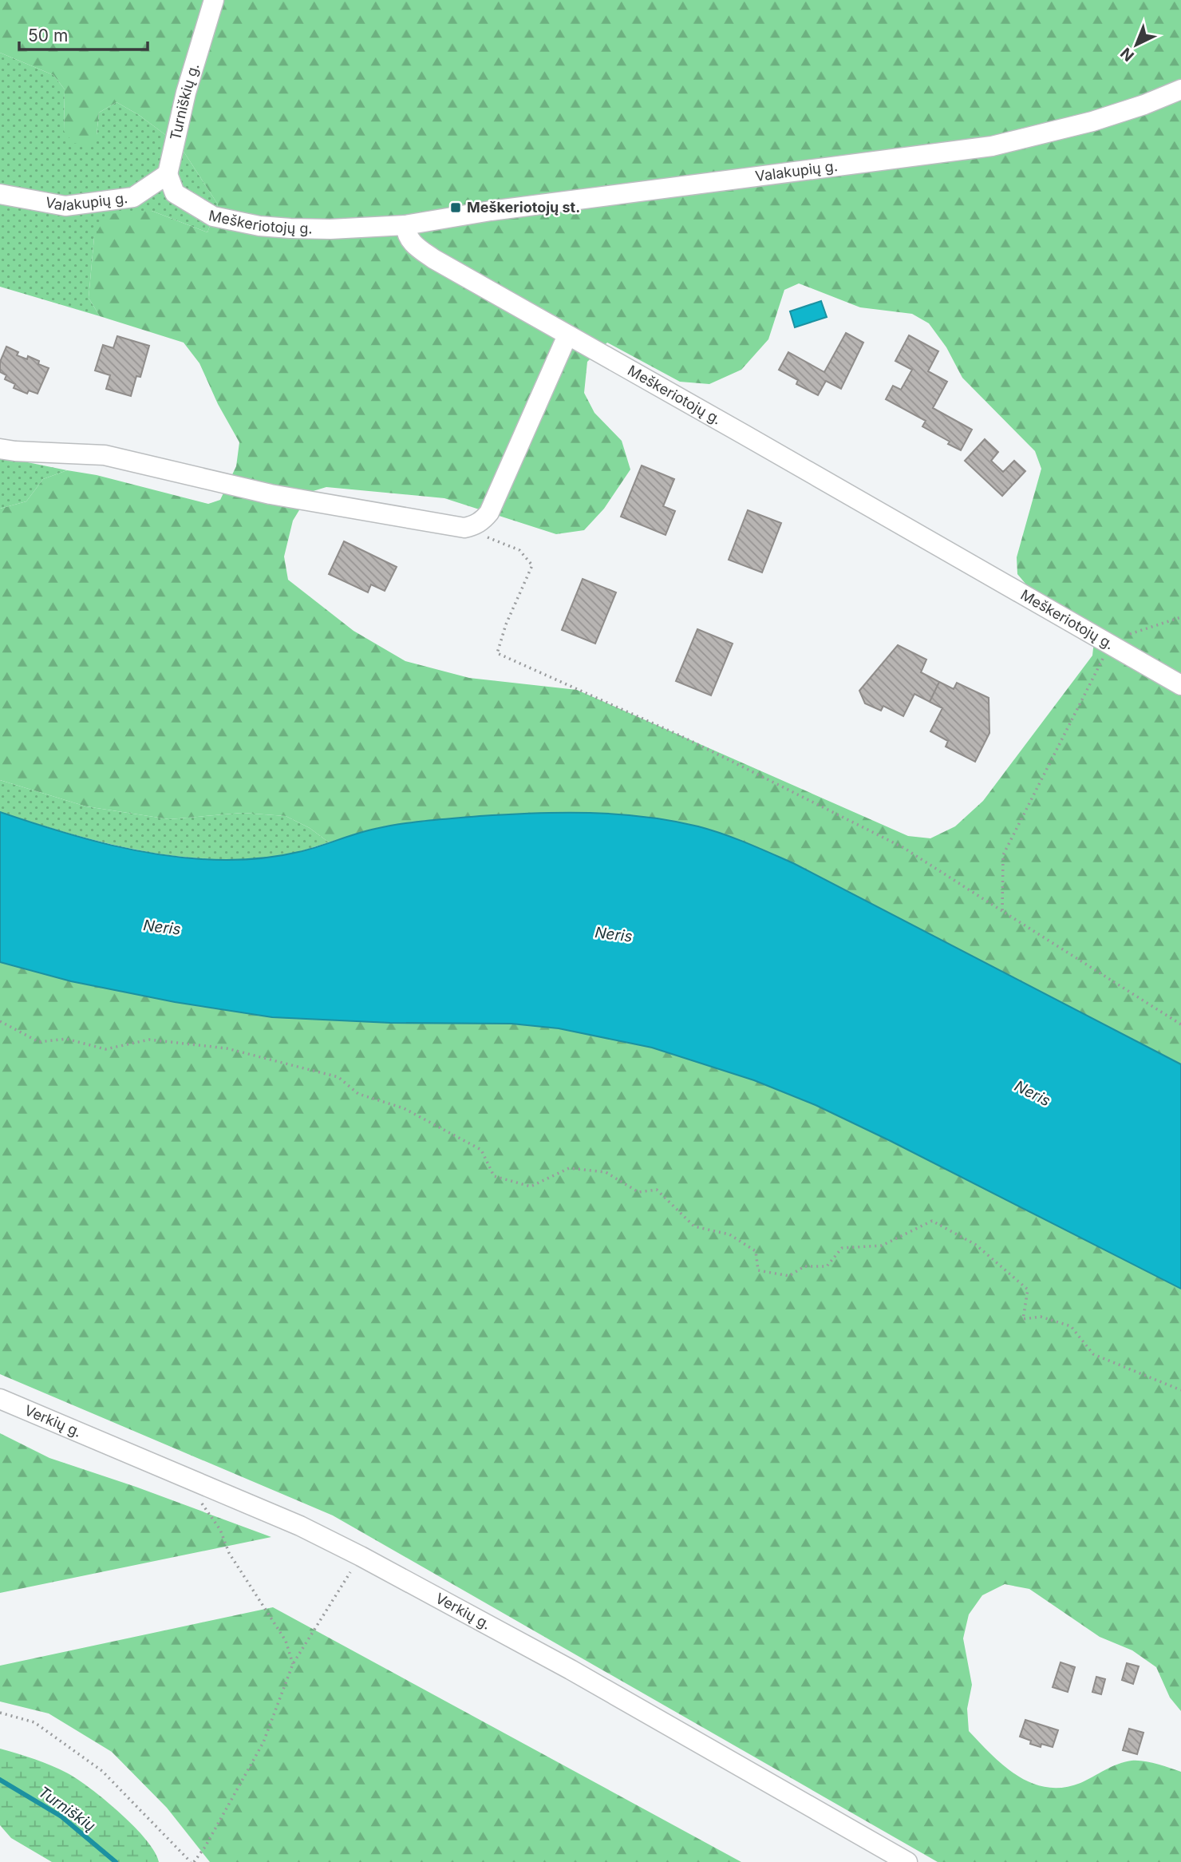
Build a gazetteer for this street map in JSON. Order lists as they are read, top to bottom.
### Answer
{
  "streets": {
    "street": [
      "Turniškių g.",
      "Valakupių g.",
      "Meškeriotojų g.",
      "Verkių g."
    ]
  },
  "crossings": [
    ["Turniškių g.", "Valakupių g."],
    ["Turniškių g.", "Meškeriotojų g."],
    ["Valakupių g.", "Meškeriotojų g."]
  ],
  "water": ["Neris", "Turniškių"],
  "places": {
    "transit": ["Meškeriotojų st."]
  },
  "scale_bar": "50 m",
  "north": "bottom left"
}
